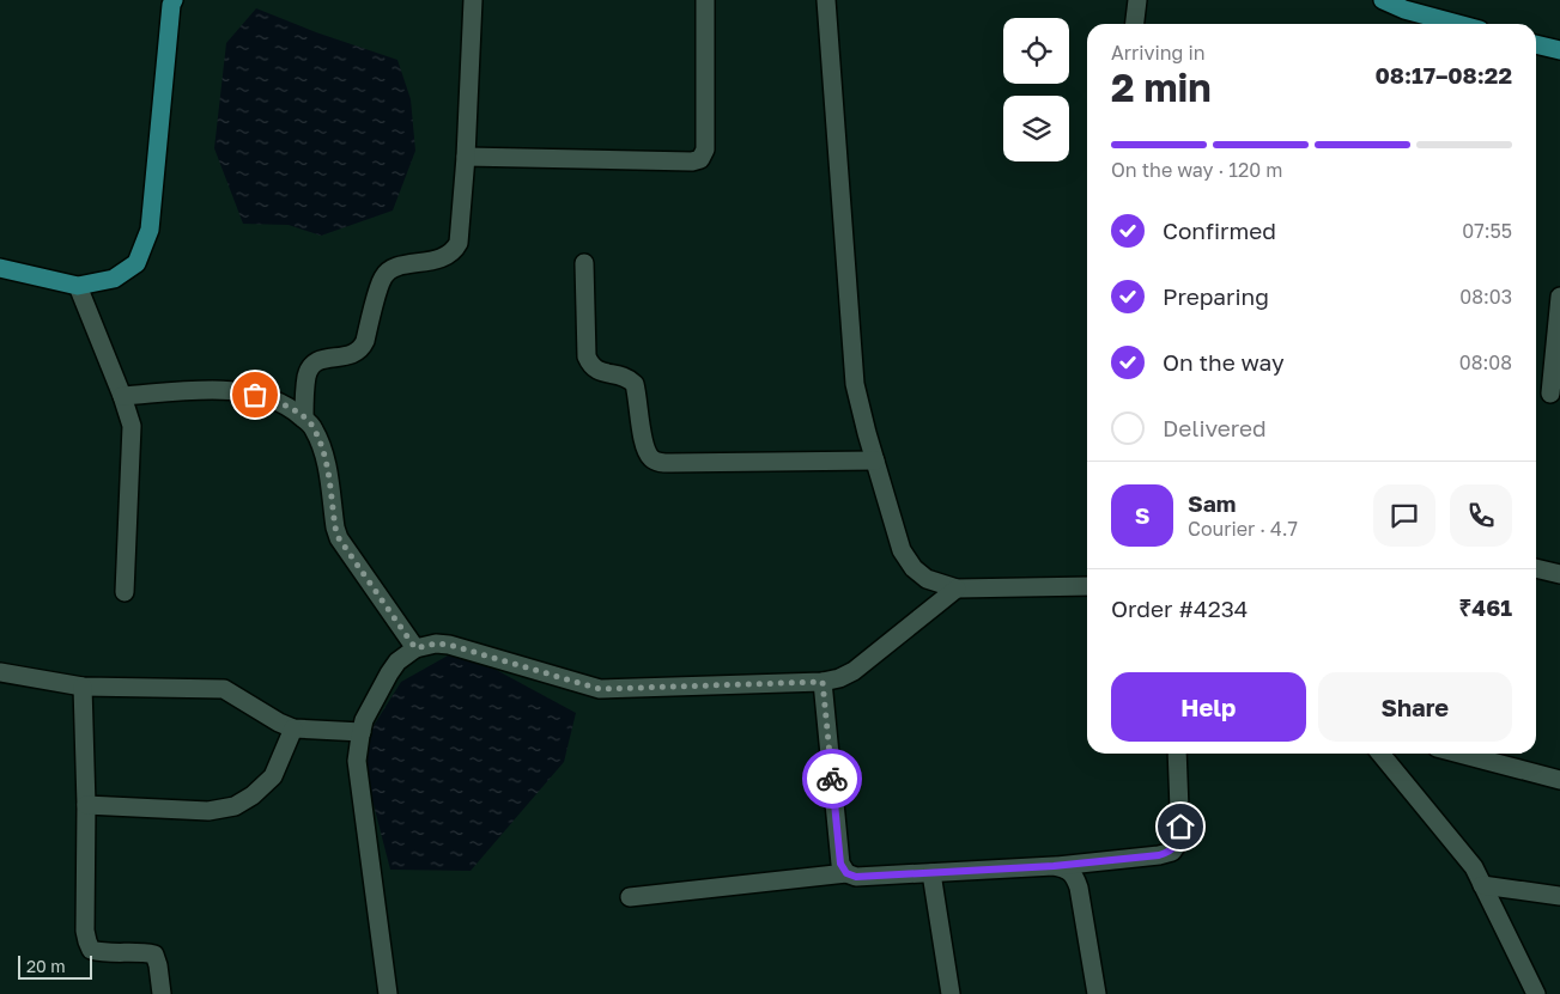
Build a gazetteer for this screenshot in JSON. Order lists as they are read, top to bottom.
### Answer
{
  "scale_bar": "20 m",
  "page": {
    "heading": ["2 min", "Arriving in", "08:17–08:22"],
    "panel": [
      "Sam",
      "Courier · 4.7",
      "Order #4234",
      "₹461"
    ],
    "bar": "On the way · 120 m",
    "list": [
      ["Confirmed", "07:55"],
      ["Preparing", "08:03"],
      ["On the way", "08:08"],
      "Delivered"
    ],
    "round": "S",
    "buttons": ["Help", "Share"],
    "scale": "20 m"
  }
}
